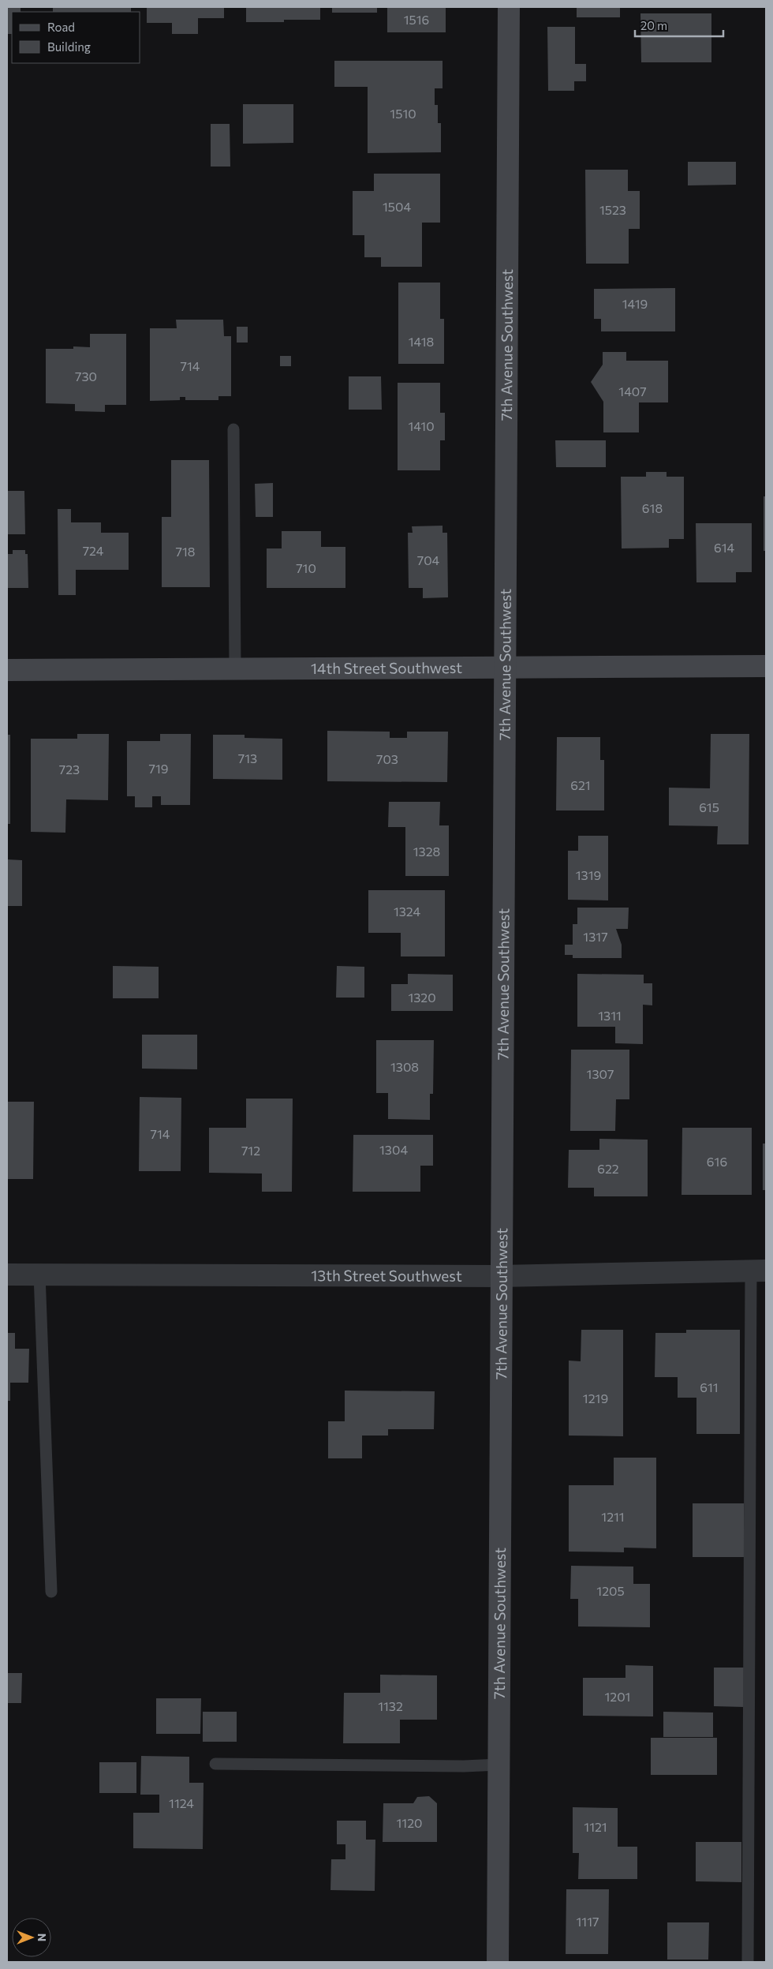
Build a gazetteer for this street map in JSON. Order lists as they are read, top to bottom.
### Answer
{
  "streets": {
    "street": ["7th Avenue Southwest", "14th Street Southwest", "13th Street Southwest"]
  },
  "crossings": [
    ["7th Avenue Southwest", "14th Street Southwest"],
    ["7th Avenue Southwest", "13th Street Southwest"]
  ],
  "house_numbers": [
    "1516",
    "1510",
    "1504",
    "1523",
    "1419",
    "1418",
    "714",
    "730",
    "1407",
    "1410",
    "618",
    "614",
    "724",
    "718",
    "704",
    "710",
    "713",
    "703",
    "719",
    "723",
    "621",
    "615",
    "1328",
    "1319",
    "1324",
    "1317",
    "1320",
    "1311",
    "1308",
    "1307",
    "714",
    "1304",
    "712",
    "616",
    "622",
    "611",
    "1219",
    "1211",
    "1205",
    "1201",
    "1132",
    "1124",
    "1120",
    "1121",
    "1117"
  ],
  "legend": ["Road", "Building"],
  "scale_bar": "20 m",
  "north": "right"
}
